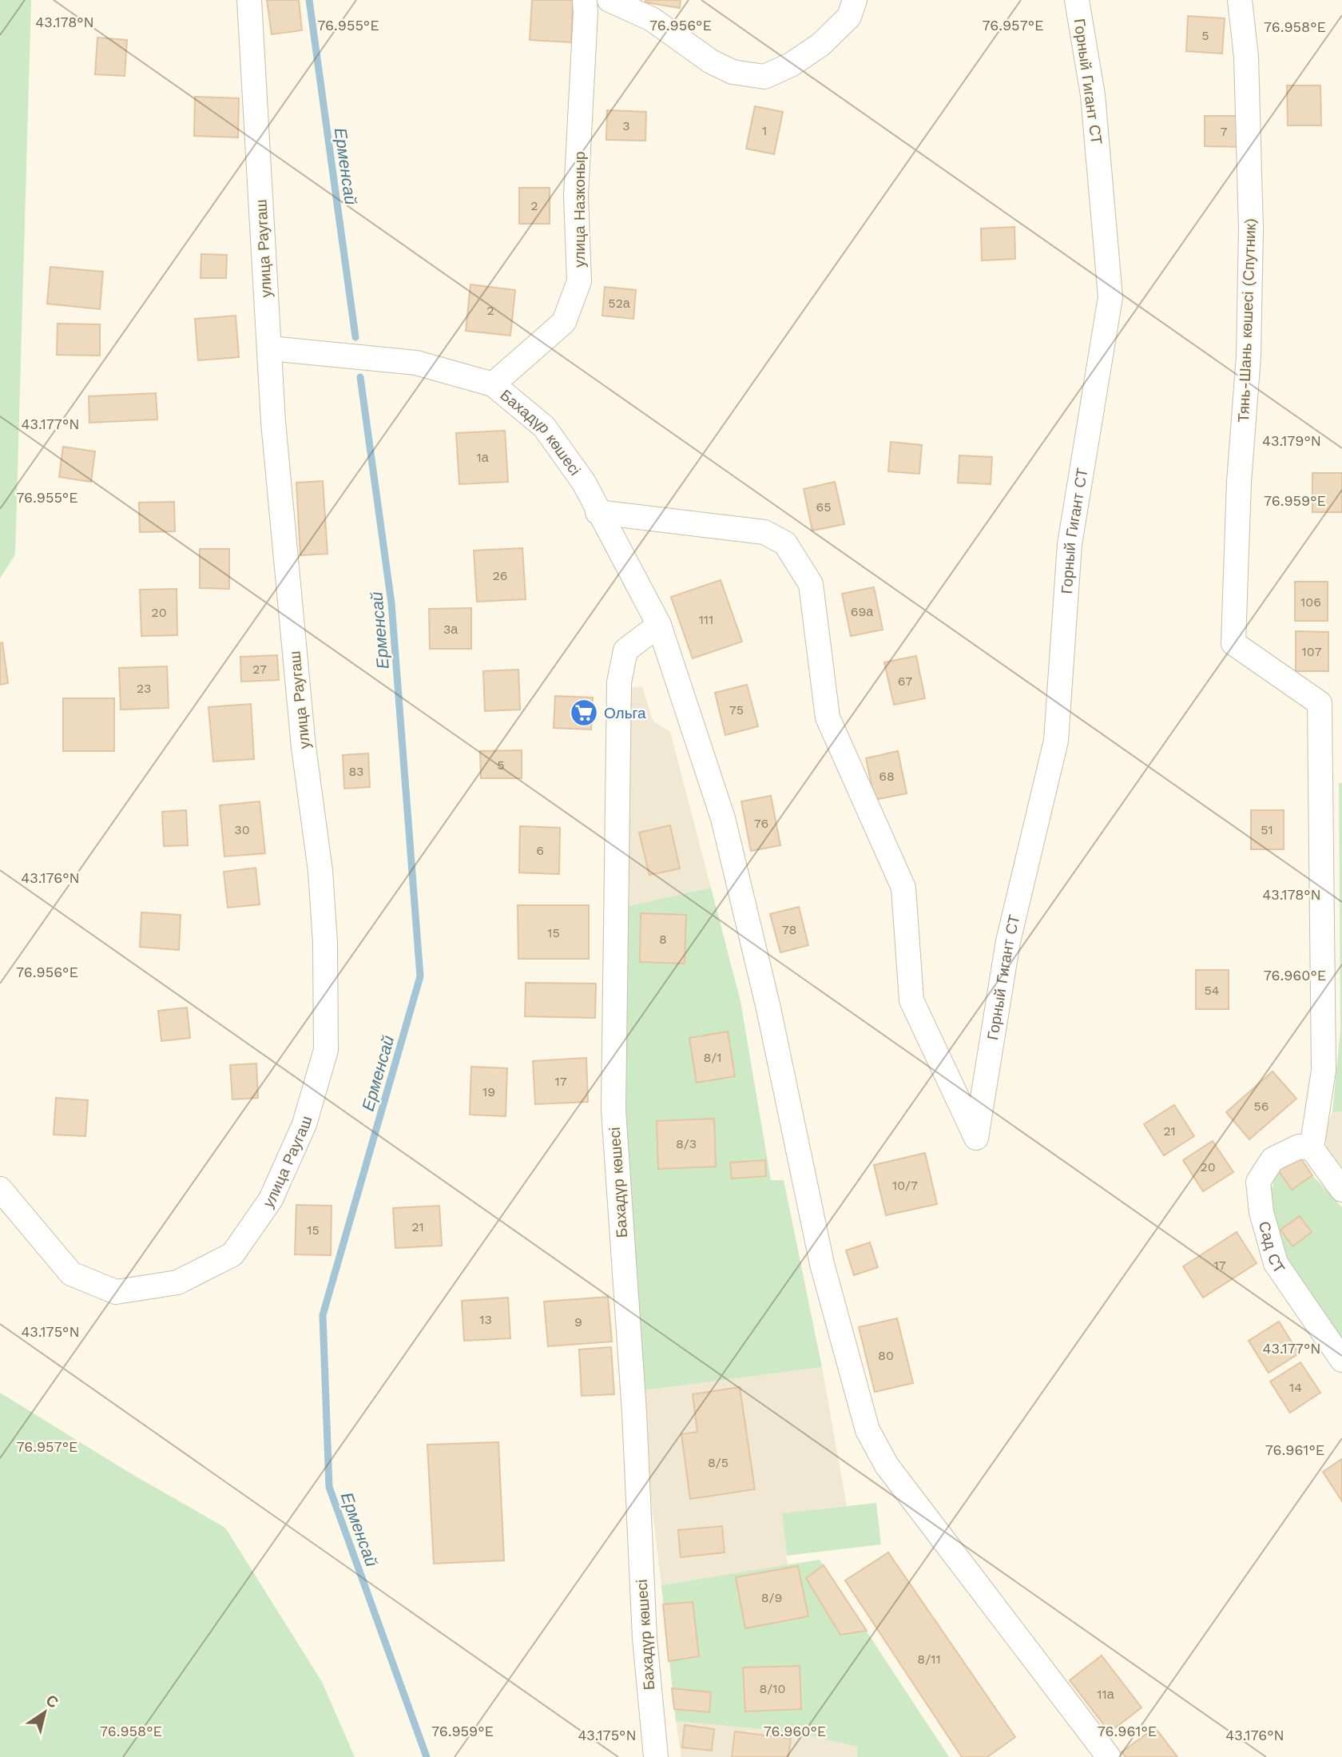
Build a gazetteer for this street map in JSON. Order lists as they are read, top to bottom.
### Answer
{
  "streets": {
    "street": [
      "Горный Гигант СТ",
      "улица Назконыр",
      "улица Раугаш",
      "Тянь-Шань көшесі (Спутник)",
      "Бахадүр көшесі",
      "Сад СТ"
    ]
  },
  "crossings": [
    ["Горный Гигант СТ", "Бахадүр көшесі"],
    ["улица Назконыр", "Бахадүр көшесі"],
    ["улица Раугаш", "Бахадүр көшесі"],
    ["Тянь-Шань көшесі (Спутник)", "Сад СТ"]
  ],
  "water": ["Ерменсай"],
  "places": {
    "supermarket": ["Ольга"]
  },
  "house_numbers": [
    "5",
    "3",
    "1",
    "7",
    "2",
    "52а",
    "2",
    "1а",
    "65",
    "26",
    "106",
    "69а",
    "20",
    "111",
    "3а",
    "107",
    "27",
    "67",
    "23",
    "75",
    "5",
    "83",
    "68",
    "76",
    "30",
    "51",
    "6",
    "78",
    "15",
    "8",
    "54",
    "8/1",
    "17",
    "19",
    "56",
    "21",
    "8/3",
    "20",
    "10/7",
    "21",
    "15",
    "17",
    "13",
    "9",
    "80",
    "14",
    "8/5",
    "8/9",
    "8/11",
    "8/10",
    "11а"
  ],
  "north": "top right",
  "coordinates": [
    "43.178°N",
    "76.955°E",
    "76.956°E",
    "76.957°E",
    "76.958°E",
    "43.177°N",
    "43.179°N",
    "76.959°E",
    "43.176°N",
    "76.960°E",
    "43.175°N",
    "76.961°E"
  ]
}
